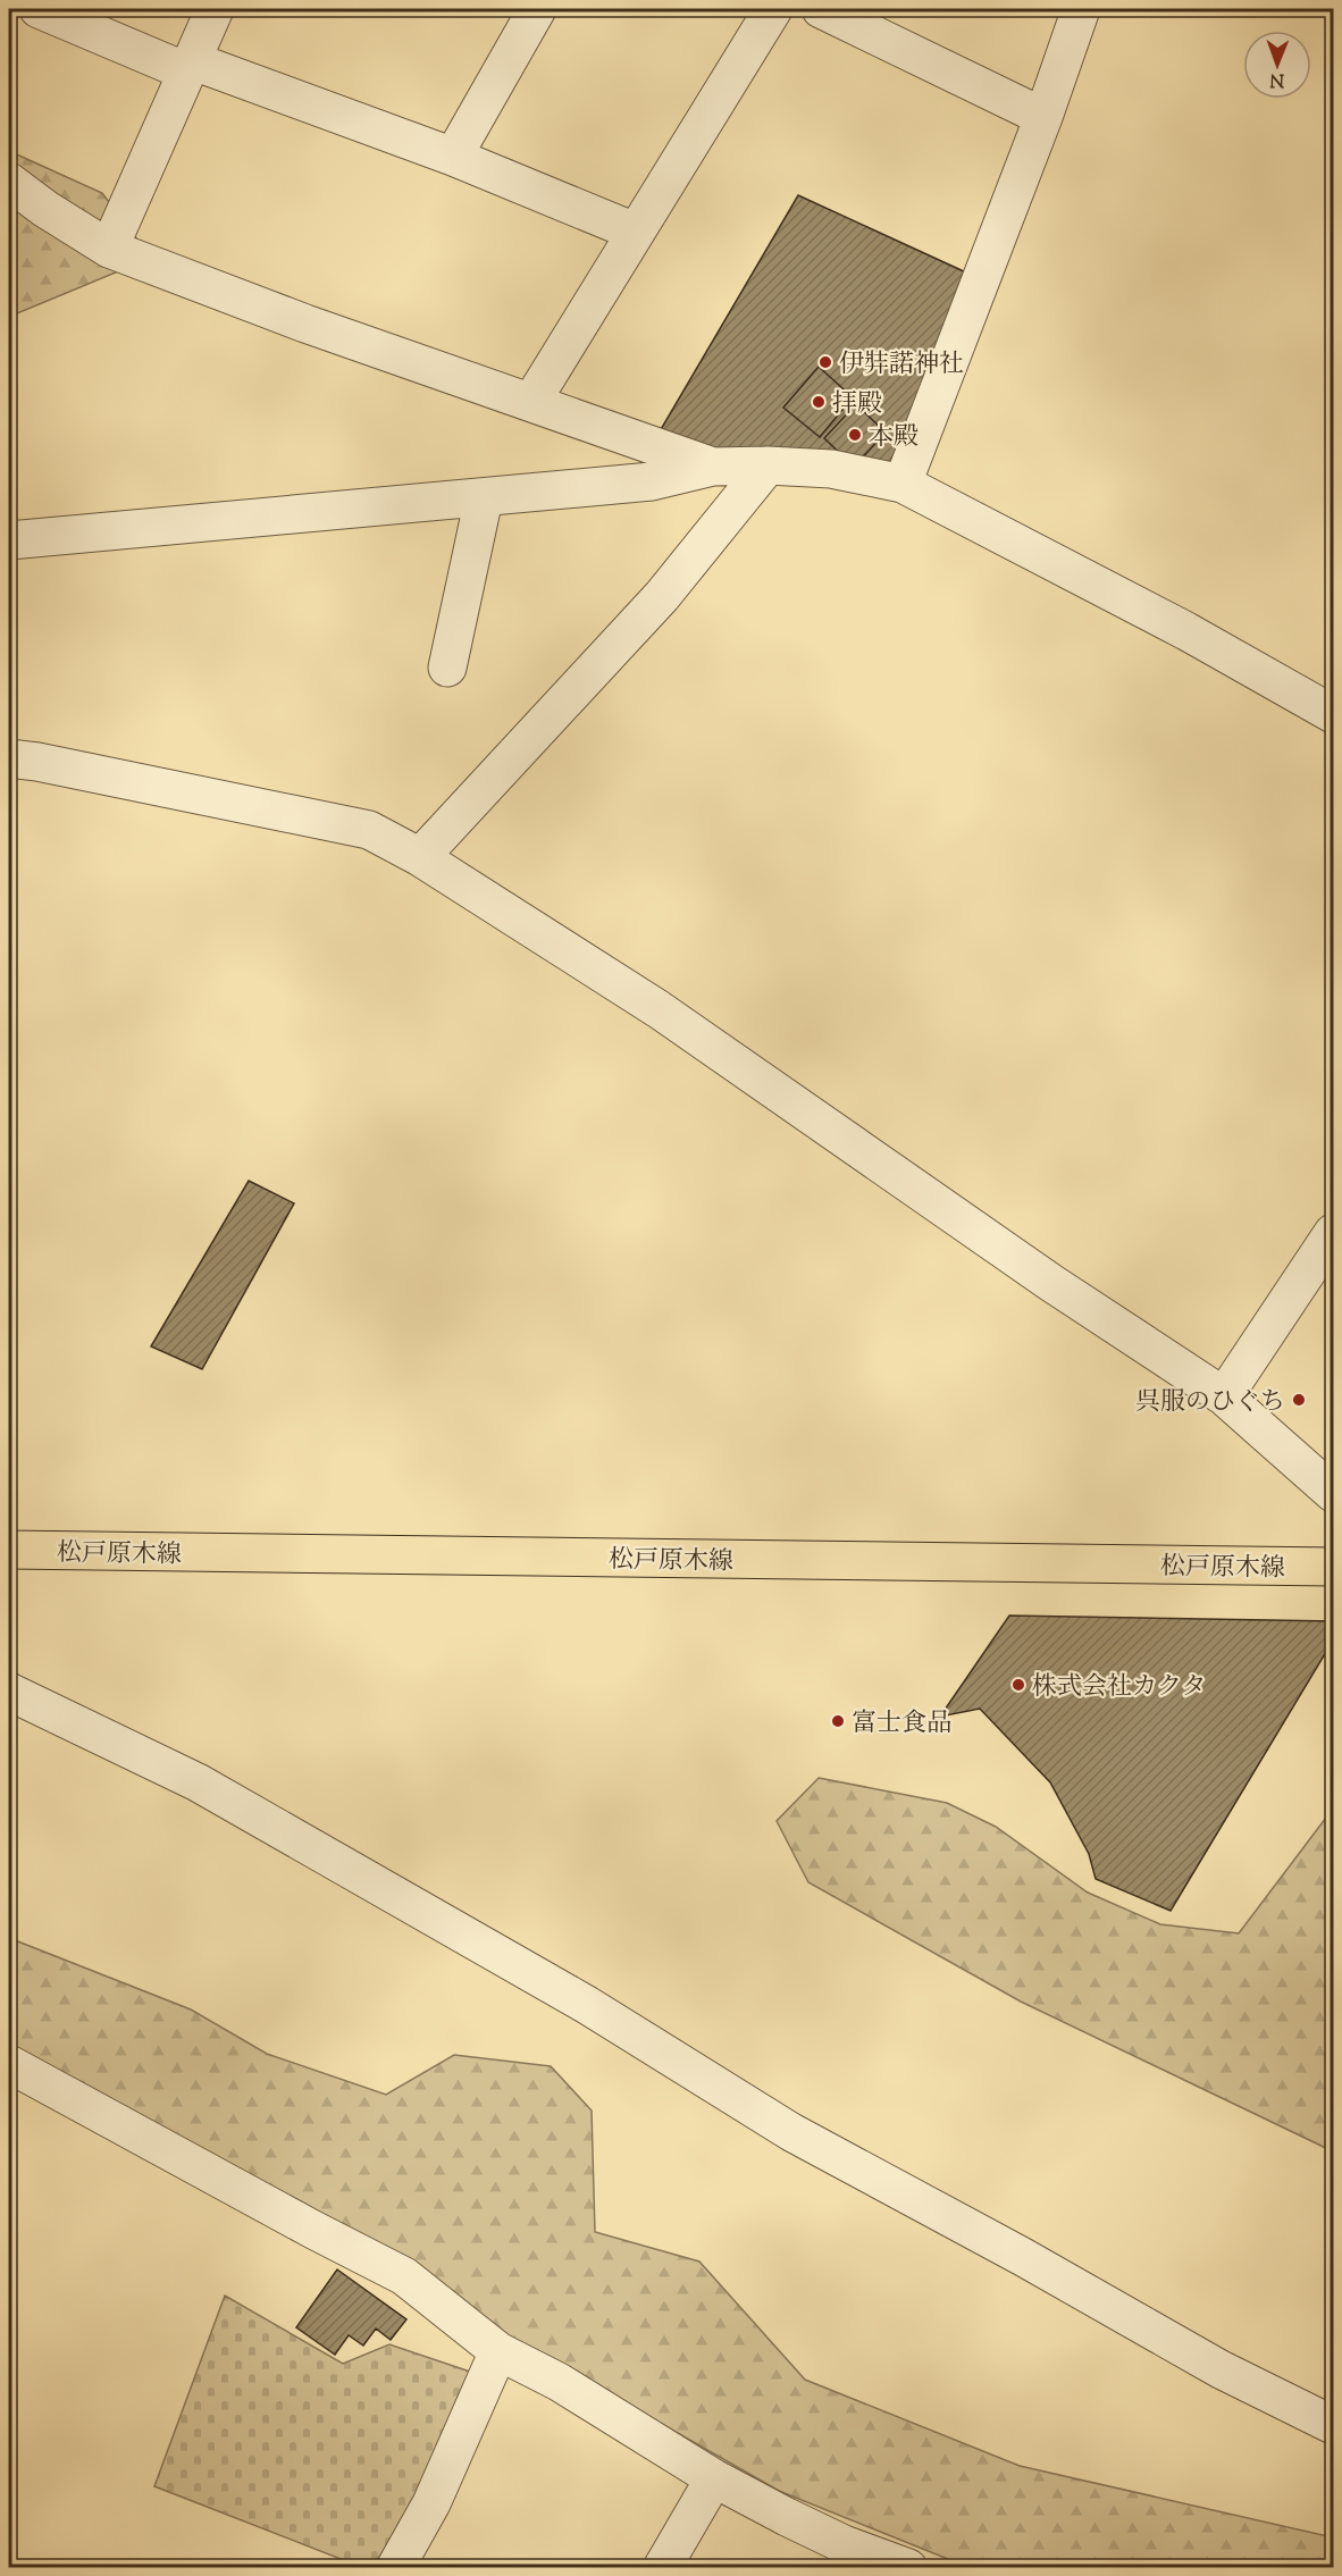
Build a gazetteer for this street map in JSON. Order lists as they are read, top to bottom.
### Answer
{
  "streets": {
    "main road": ["松戸原木線"]
  },
  "places": [
    "伊弉諾神社",
    "拝殿",
    "本殿",
    "呉服のひぐち",
    "株式会社カクタ",
    "富士食品"
  ],
  "north": "bottom"
}
